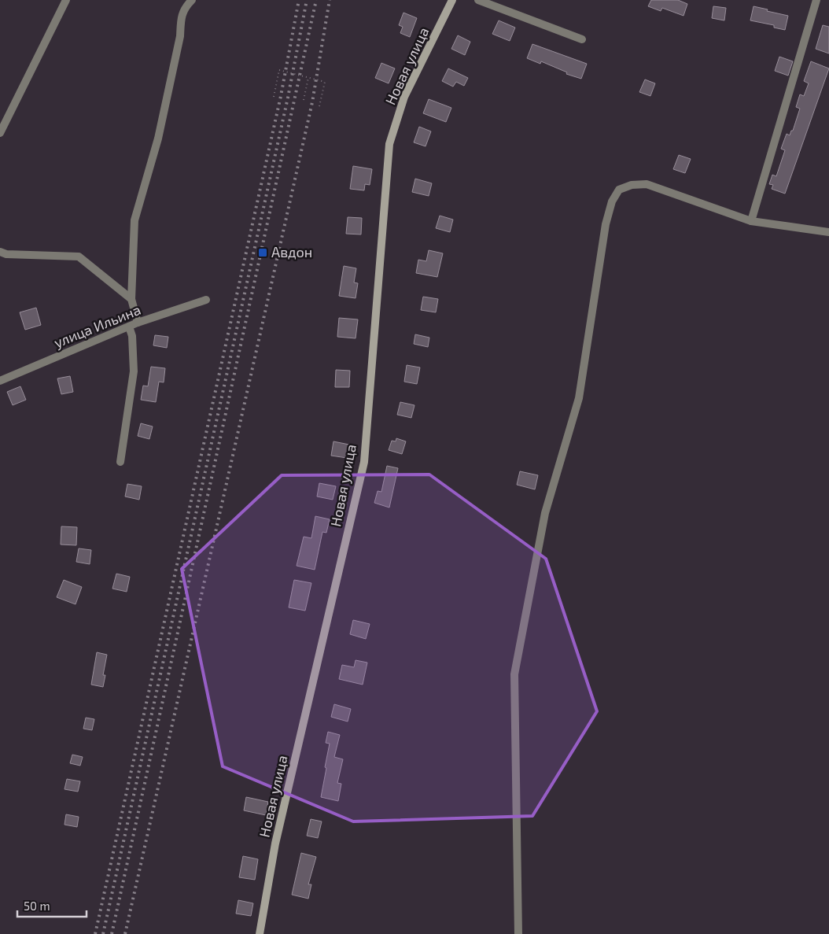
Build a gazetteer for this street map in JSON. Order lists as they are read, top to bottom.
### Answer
{
  "streets": {
    "street": ["Новая улица", "улица Ильина"]
  },
  "places": {
    "transit": ["Авдон"]
  },
  "scale_bar": "50 m"
}
